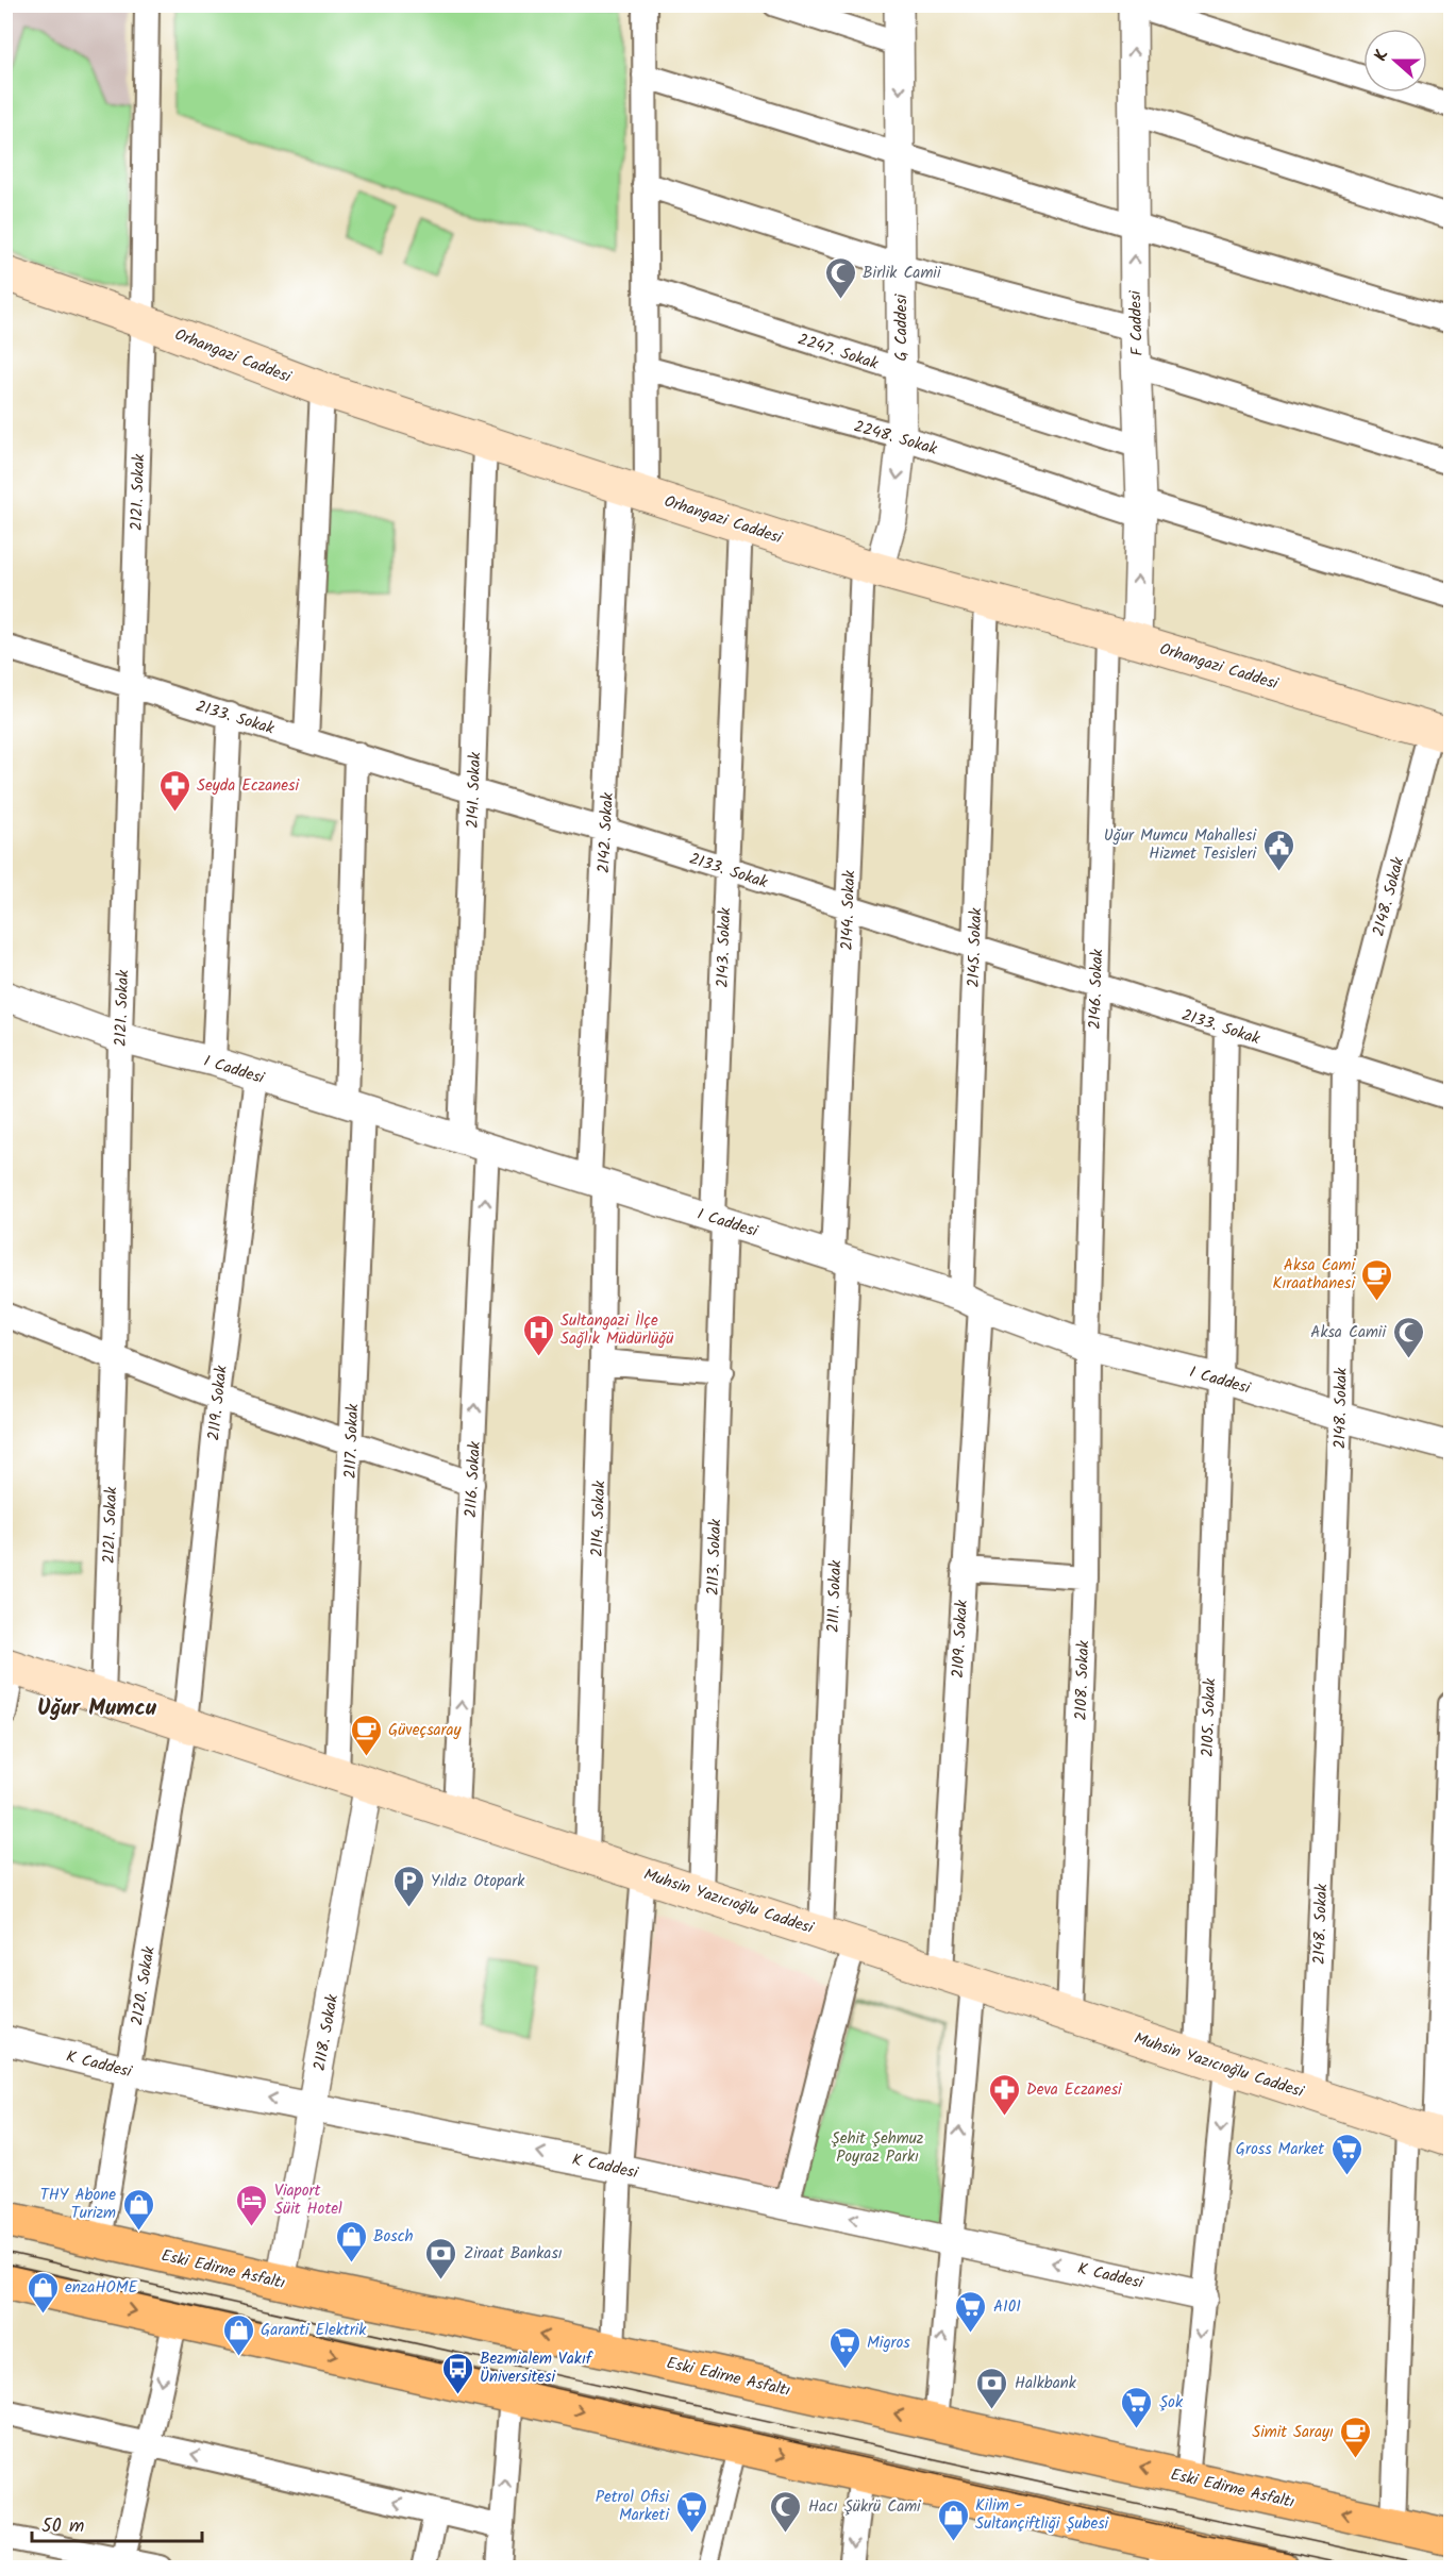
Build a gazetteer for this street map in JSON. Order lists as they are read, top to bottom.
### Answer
{
  "streets": {
    "main road": ["Orhangazi Caddesi", "Muhsin Yazıcıoğlu Caddesi", "Eski Edirne Asfaltı"],
    "street": [
      "F Caddesi",
      "G Caddesi",
      "2247. Sokak",
      "2248. Sokak",
      "2121. Sokak",
      "2133. Sokak",
      "2141. Sokak",
      "2142. Sokak",
      "2148. Sokak",
      "2144. Sokak",
      "2143. Sokak",
      "2145. Sokak",
      "2146. Sokak",
      "I Caddesi",
      "2119. Sokak",
      "2117. Sokak",
      "2116. Sokak",
      "2114. Sokak",
      "2113. Sokak",
      "2111. Sokak",
      "2109. Sokak",
      "2108. Sokak",
      "2105. Sokak",
      "2120. Sokak",
      "2118. Sokak",
      "K Caddesi"
    ]
  },
  "crossings": [
    ["F Caddesi", "2247. Sokak"],
    ["F Caddesi", "Orhangazi Caddesi"],
    ["F Caddesi", "2248. Sokak"],
    ["F Caddesi", "2146. Sokak"],
    ["G Caddesi", "2247. Sokak"],
    ["G Caddesi", "Orhangazi Caddesi"],
    ["G Caddesi", "2248. Sokak"],
    ["G Caddesi", "2144. Sokak"],
    ["2247. Sokak", "2142. Sokak"],
    ["Orhangazi Caddesi", "2121. Sokak"],
    ["Orhangazi Caddesi", "2141. Sokak"],
    ["Orhangazi Caddesi", "2142. Sokak"],
    ["Orhangazi Caddesi", "2148. Sokak"],
    ["Orhangazi Caddesi", "2144. Sokak"],
    ["Orhangazi Caddesi", "2143. Sokak"],
    ["Orhangazi Caddesi", "2145. Sokak"],
    ["Orhangazi Caddesi", "2146. Sokak"],
    ["2248. Sokak", "2142. Sokak"],
    ["2121. Sokak", "2133. Sokak"],
    ["2121. Sokak", "I Caddesi"],
    ["2121. Sokak", "Muhsin Yazıcıoğlu Caddesi"],
    ["2133. Sokak", "2141. Sokak"],
    ["2133. Sokak", "2142. Sokak"],
    ["2133. Sokak", "2148. Sokak"],
    ["2133. Sokak", "2144. Sokak"],
    ["2133. Sokak", "2143. Sokak"],
    ["2133. Sokak", "2145. Sokak"],
    ["2133. Sokak", "2146. Sokak"],
    ["2133. Sokak", "2117. Sokak"],
    ["2133. Sokak", "2105. Sokak"],
    ["2141. Sokak", "I Caddesi"],
    ["2141. Sokak", "2116. Sokak"],
    ["2142. Sokak", "I Caddesi"],
    ["2142. Sokak", "2114. Sokak"],
    ["2148. Sokak", "I Caddesi"],
    ["2148. Sokak", "Muhsin Yazıcıoğlu Caddesi"],
    ["2144. Sokak", "I Caddesi"],
    ["2144. Sokak", "2111. Sokak"],
    ["2143. Sokak", "I Caddesi"],
    ["2143. Sokak", "2113. Sokak"],
    ["2145. Sokak", "I Caddesi"],
    ["2145. Sokak", "2109. Sokak"],
    ["2146. Sokak", "I Caddesi"],
    ["2146. Sokak", "2108. Sokak"],
    ["I Caddesi", "2119. Sokak"],
    ["I Caddesi", "2117. Sokak"],
    ["I Caddesi", "2116. Sokak"],
    ["I Caddesi", "2114. Sokak"],
    ["I Caddesi", "2113. Sokak"],
    ["I Caddesi", "2111. Sokak"],
    ["I Caddesi", "2109. Sokak"],
    ["I Caddesi", "2108. Sokak"],
    ["I Caddesi", "2105. Sokak"],
    ["2119. Sokak", "Muhsin Yazıcıoğlu Caddesi"],
    ["2119. Sokak", "2120. Sokak"],
    ["2117. Sokak", "Muhsin Yazıcıoğlu Caddesi"],
    ["2116. Sokak", "Muhsin Yazıcıoğlu Caddesi"],
    ["2114. Sokak", "Muhsin Yazıcıoğlu Caddesi"],
    ["2113. Sokak", "Muhsin Yazıcıoğlu Caddesi"],
    ["2111. Sokak", "Muhsin Yazıcıoğlu Caddesi"],
    ["2109. Sokak", "Muhsin Yazıcıoğlu Caddesi"],
    ["2108. Sokak", "Muhsin Yazıcıoğlu Caddesi"],
    ["2105. Sokak", "Muhsin Yazıcıoğlu Caddesi"],
    ["2105. Sokak", "K Caddesi"],
    ["2105. Sokak", "Eski Edirne Asfaltı"],
    ["Muhsin Yazıcıoğlu Caddesi", "2120. Sokak"],
    ["Muhsin Yazıcıoğlu Caddesi", "2118. Sokak"],
    ["2120. Sokak", "K Caddesi"],
    ["2120. Sokak", "Eski Edirne Asfaltı"],
    ["2118. Sokak", "K Caddesi"],
    ["2118. Sokak", "Eski Edirne Asfaltı"]
  ],
  "one_way": [
    "F Caddesi",
    "G Caddesi",
    "2116. Sokak",
    "K Caddesi"
  ],
  "districts": ["Uğur Mumcu"],
  "parks": ["Şehit Şehmuz Poyraz Parkı"],
  "places": {
    "mosque": ["Birlik Camii", "Aksa Camii", "Hacı Şükrü Cami"],
    "pharmacy": ["Seyda Eczanesi", "Deva Eczanesi"],
    "public building": ["Uğur Mumcu Mahallesi Hizmet Tesisleri"],
    "cafe": ["Aksa Cami Kıraathanesi", "Güveçsaray", "Simit Sarayı"],
    "hospital": ["Sultangazi İlçe Sağlık Müdürlüğü"],
    "parking": ["Yıldız Otopark"],
    "supermarket": [
      "Gross Market",
      "A101",
      "Migros",
      "Şok",
      "Petrol Ofisi Marketi"
    ],
    "hotel": ["Viaport Süit Hotel"],
    "shop": [
      "THY Abone Turizm",
      "Bosch",
      "enzaHOME",
      "Garanti Elektrik",
      "Kilim - Sultançiftliği Şubesi"
    ],
    "bank": ["Ziraat Bankası", "Halkbank"],
    "bus stop": ["Bezmialem Vakıf Üniversitesi"]
  },
  "scale_bar": "50 m",
  "north": "left"
}
